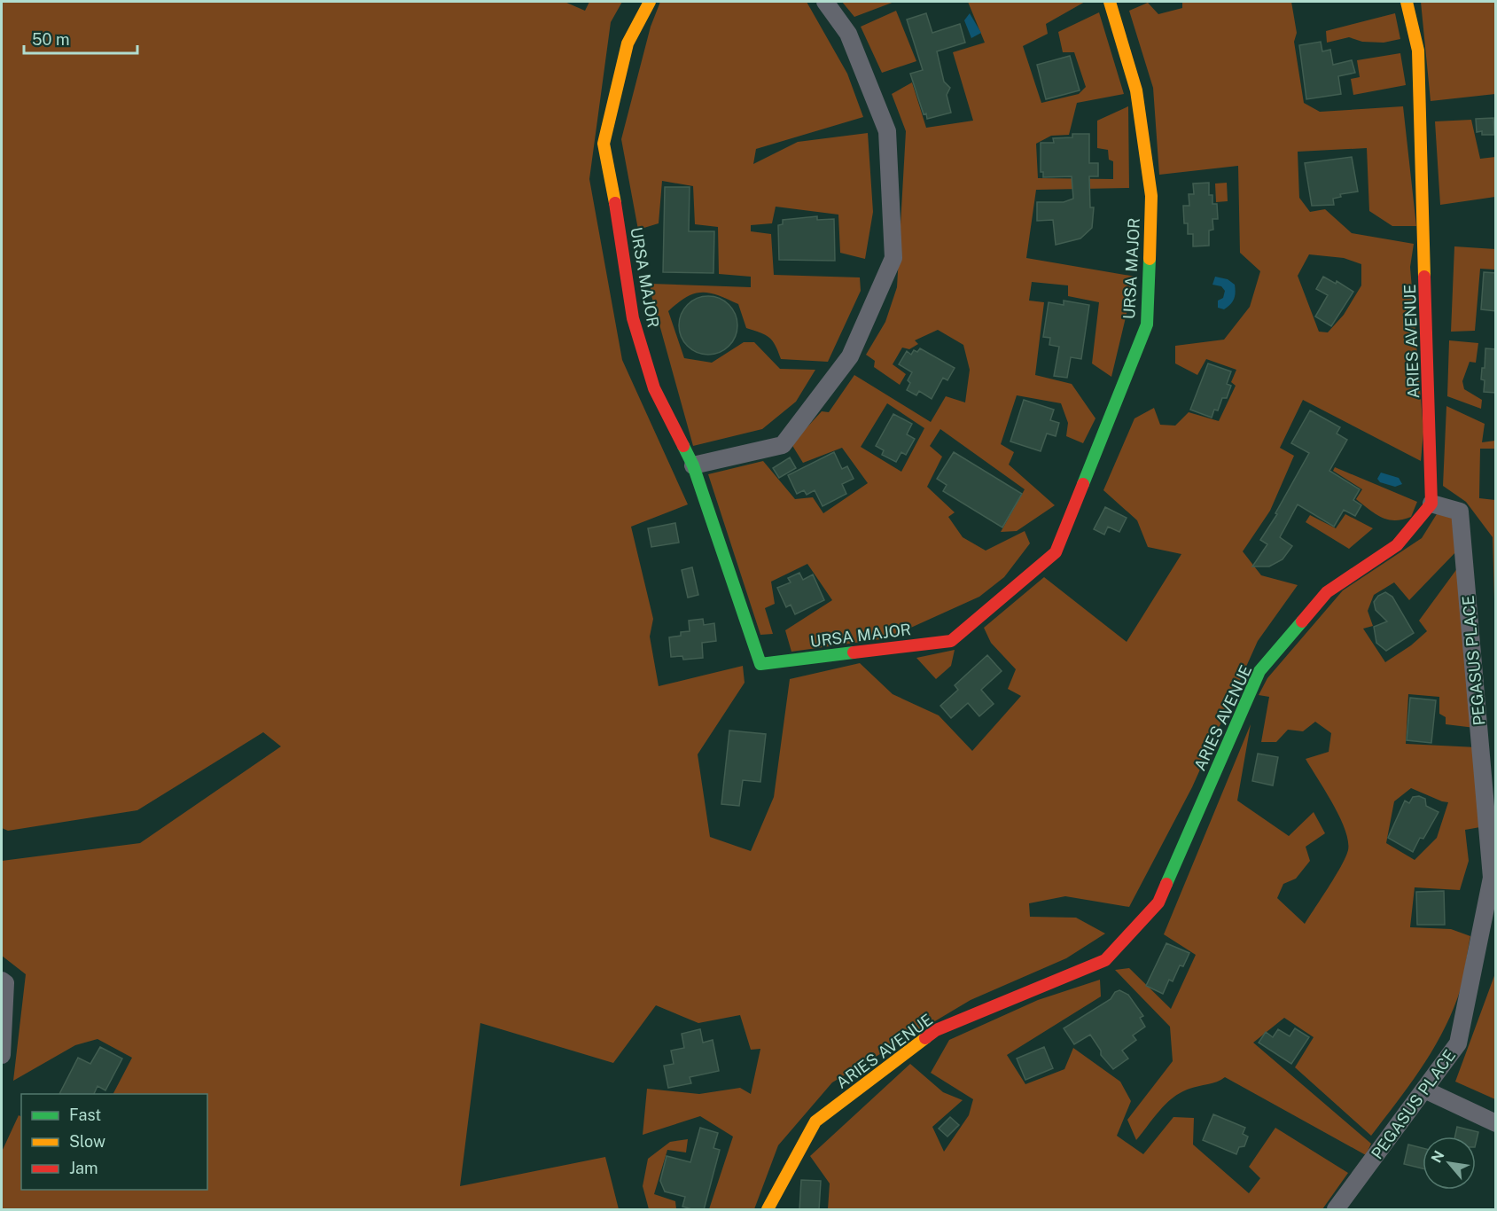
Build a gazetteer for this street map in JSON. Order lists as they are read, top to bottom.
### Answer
{
  "streets": {
    "street": ["URSA MAJOR", "ARIES AVENUE", "PEGASUS PLACE"]
  },
  "crossings": [
    ["ARIES AVENUE", "PEGASUS PLACE"]
  ],
  "legend": ["Fast", "Slow", "Jam"],
  "scale_bar": "50 m",
  "north": "top left"
}
